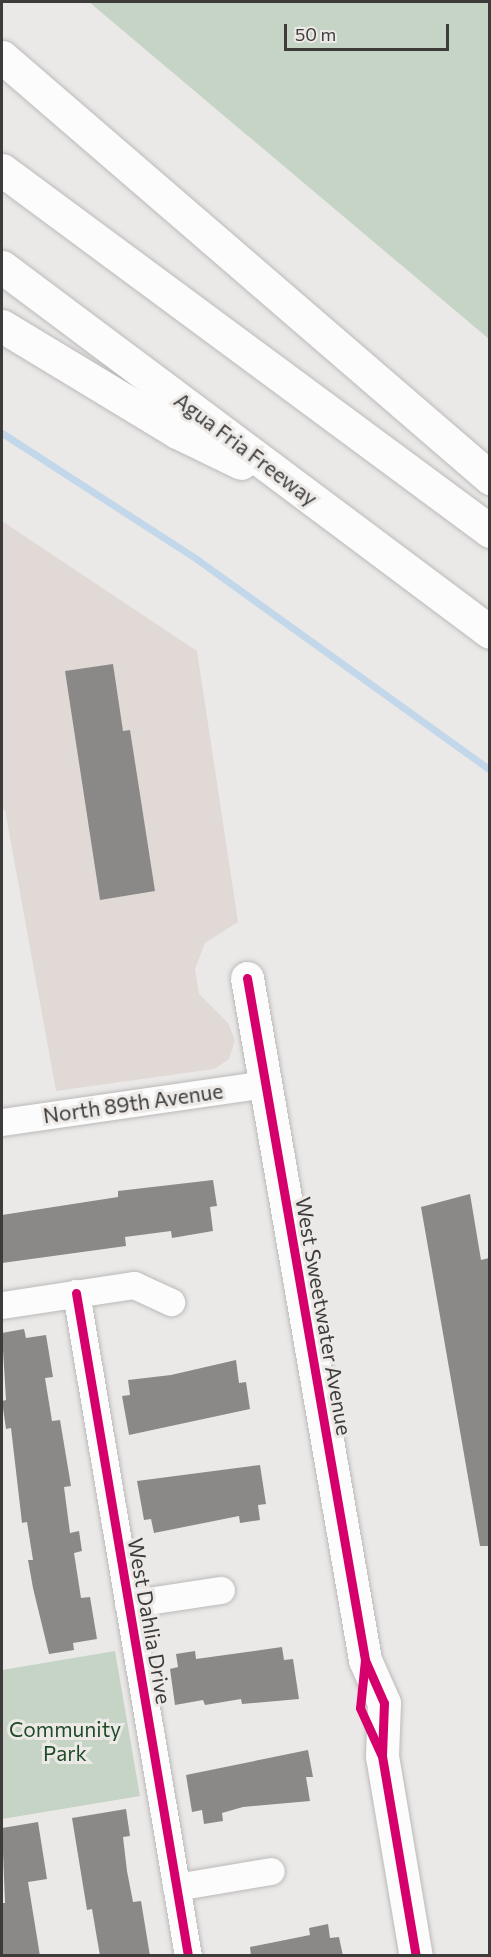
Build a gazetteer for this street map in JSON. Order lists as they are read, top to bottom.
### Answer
{
  "streets": {
    "main road": ["Agua Fria Freeway", "West Sweetwater Avenue"],
    "street": ["North 89th Avenue", "West Dahlia Drive"]
  },
  "crossings": [
    ["North 89th Avenue", "West Sweetwater Avenue"]
  ],
  "parks": ["Community Park"],
  "scale_bar": "50 m"
}
